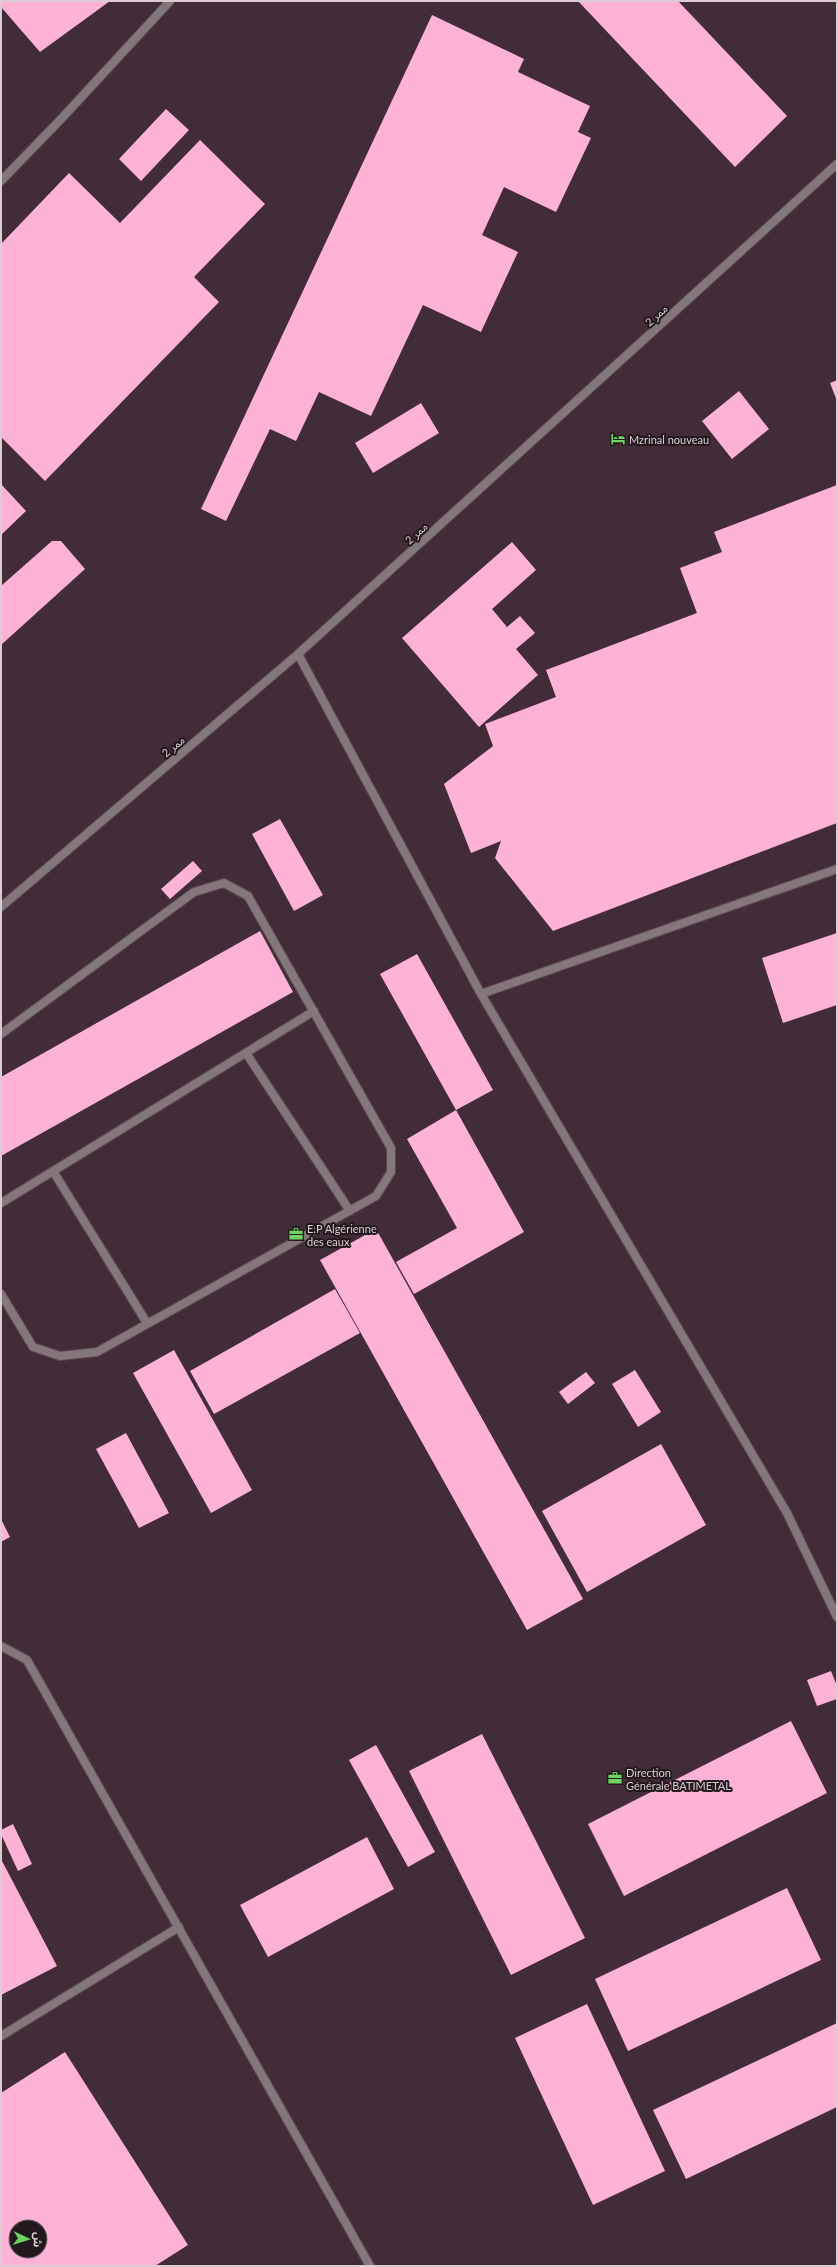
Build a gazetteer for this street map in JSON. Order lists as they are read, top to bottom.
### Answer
{
  "streets": {
    "lane": ["ممر 2"]
  },
  "places": {
    "hotel": ["Mzrinal nouveau"],
    "office": ["E.P Algérienne des eaux", "Direction Générale BATIMETAL"]
  },
  "north": "right"
}
